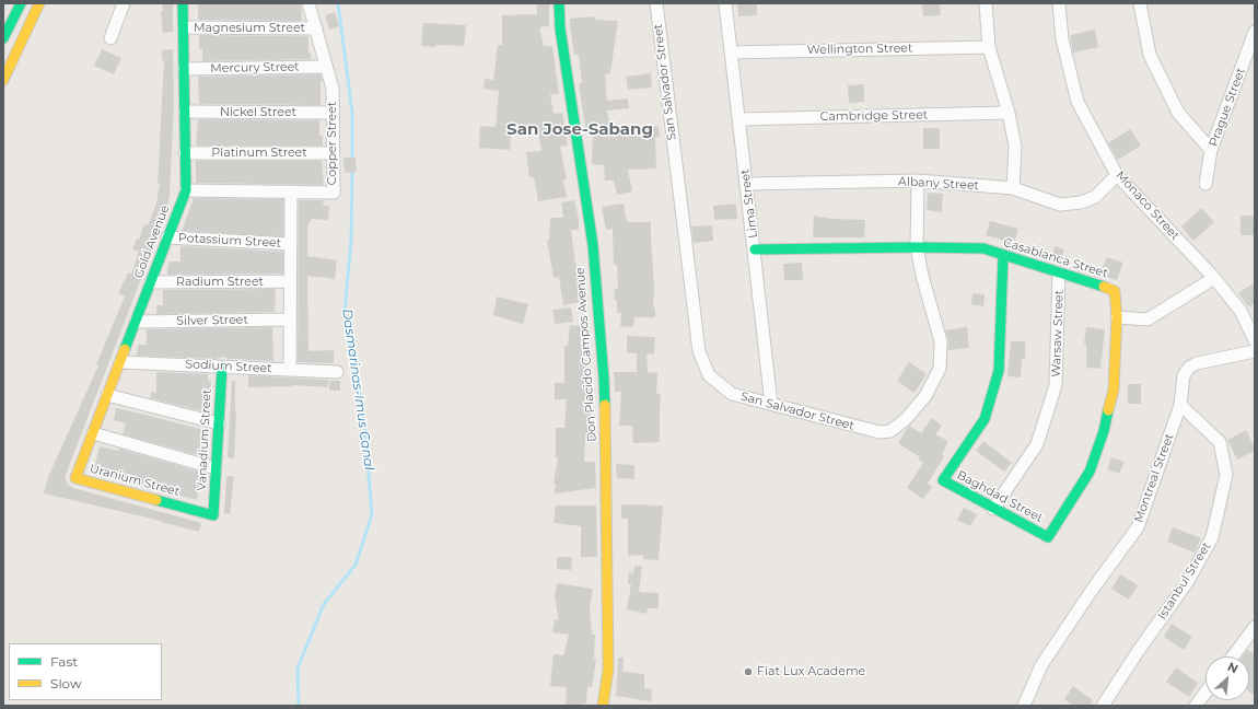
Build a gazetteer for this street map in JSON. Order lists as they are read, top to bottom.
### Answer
{
  "streets": {
    "street": [
      "Magnesium Street",
      "Wellington Street",
      "Mercury Street",
      "San Salvador Street",
      "Prague Street",
      "Nickel Street",
      "Cambridge Street",
      "Copper Street",
      "Platinum Street",
      "Albany Street",
      "Lima Street",
      "Monaco Street",
      "Potassium Street",
      "Gold Avenue",
      "Casablanca Street",
      "Radium Street",
      "Silver Street",
      "Warsaw Street",
      "Don Placido Campos Avenue",
      "Sodium Street",
      "Vanadium Street",
      "Montreal Street",
      "Uranium Street",
      "Baghdad Street",
      "Istanbul Street"
    ]
  },
  "crossings": [
    ["Magnesium Street", "Copper Street"],
    ["Magnesium Street", "Gold Avenue"],
    ["Wellington Street", "Lima Street"],
    ["Mercury Street", "Copper Street"],
    ["Mercury Street", "Gold Avenue"],
    ["San Salvador Street", "Albany Street"],
    ["San Salvador Street", "Lima Street"],
    ["San Salvador Street", "Casablanca Street"],
    ["Nickel Street", "Copper Street"],
    ["Nickel Street", "Gold Avenue"],
    ["Cambridge Street", "Lima Street"],
    ["Copper Street", "Platinum Street"],
    ["Copper Street", "Gold Avenue"],
    ["Platinum Street", "Gold Avenue"],
    ["Albany Street", "Lima Street"],
    ["Albany Street", "Monaco Street"],
    ["Lima Street", "Casablanca Street"],
    ["Potassium Street", "Gold Avenue"],
    ["Gold Avenue", "Radium Street"],
    ["Gold Avenue", "Silver Street"],
    ["Gold Avenue", "Sodium Street"],
    ["Gold Avenue", "Uranium Street"],
    ["Casablanca Street", "Warsaw Street"],
    ["Casablanca Street", "Baghdad Street"],
    ["Warsaw Street", "Baghdad Street"],
    ["Sodium Street", "Vanadium Street"],
    ["Vanadium Street", "Uranium Street"],
    ["Montreal Street", "Istanbul Street"]
  ],
  "districts": ["San Jose-Sabang"],
  "water": ["Dasmarinas-Imus Canal"],
  "places": ["Fiat Lux Academe"],
  "legend": ["Fast", "Slow"],
  "north": "top right"
}
